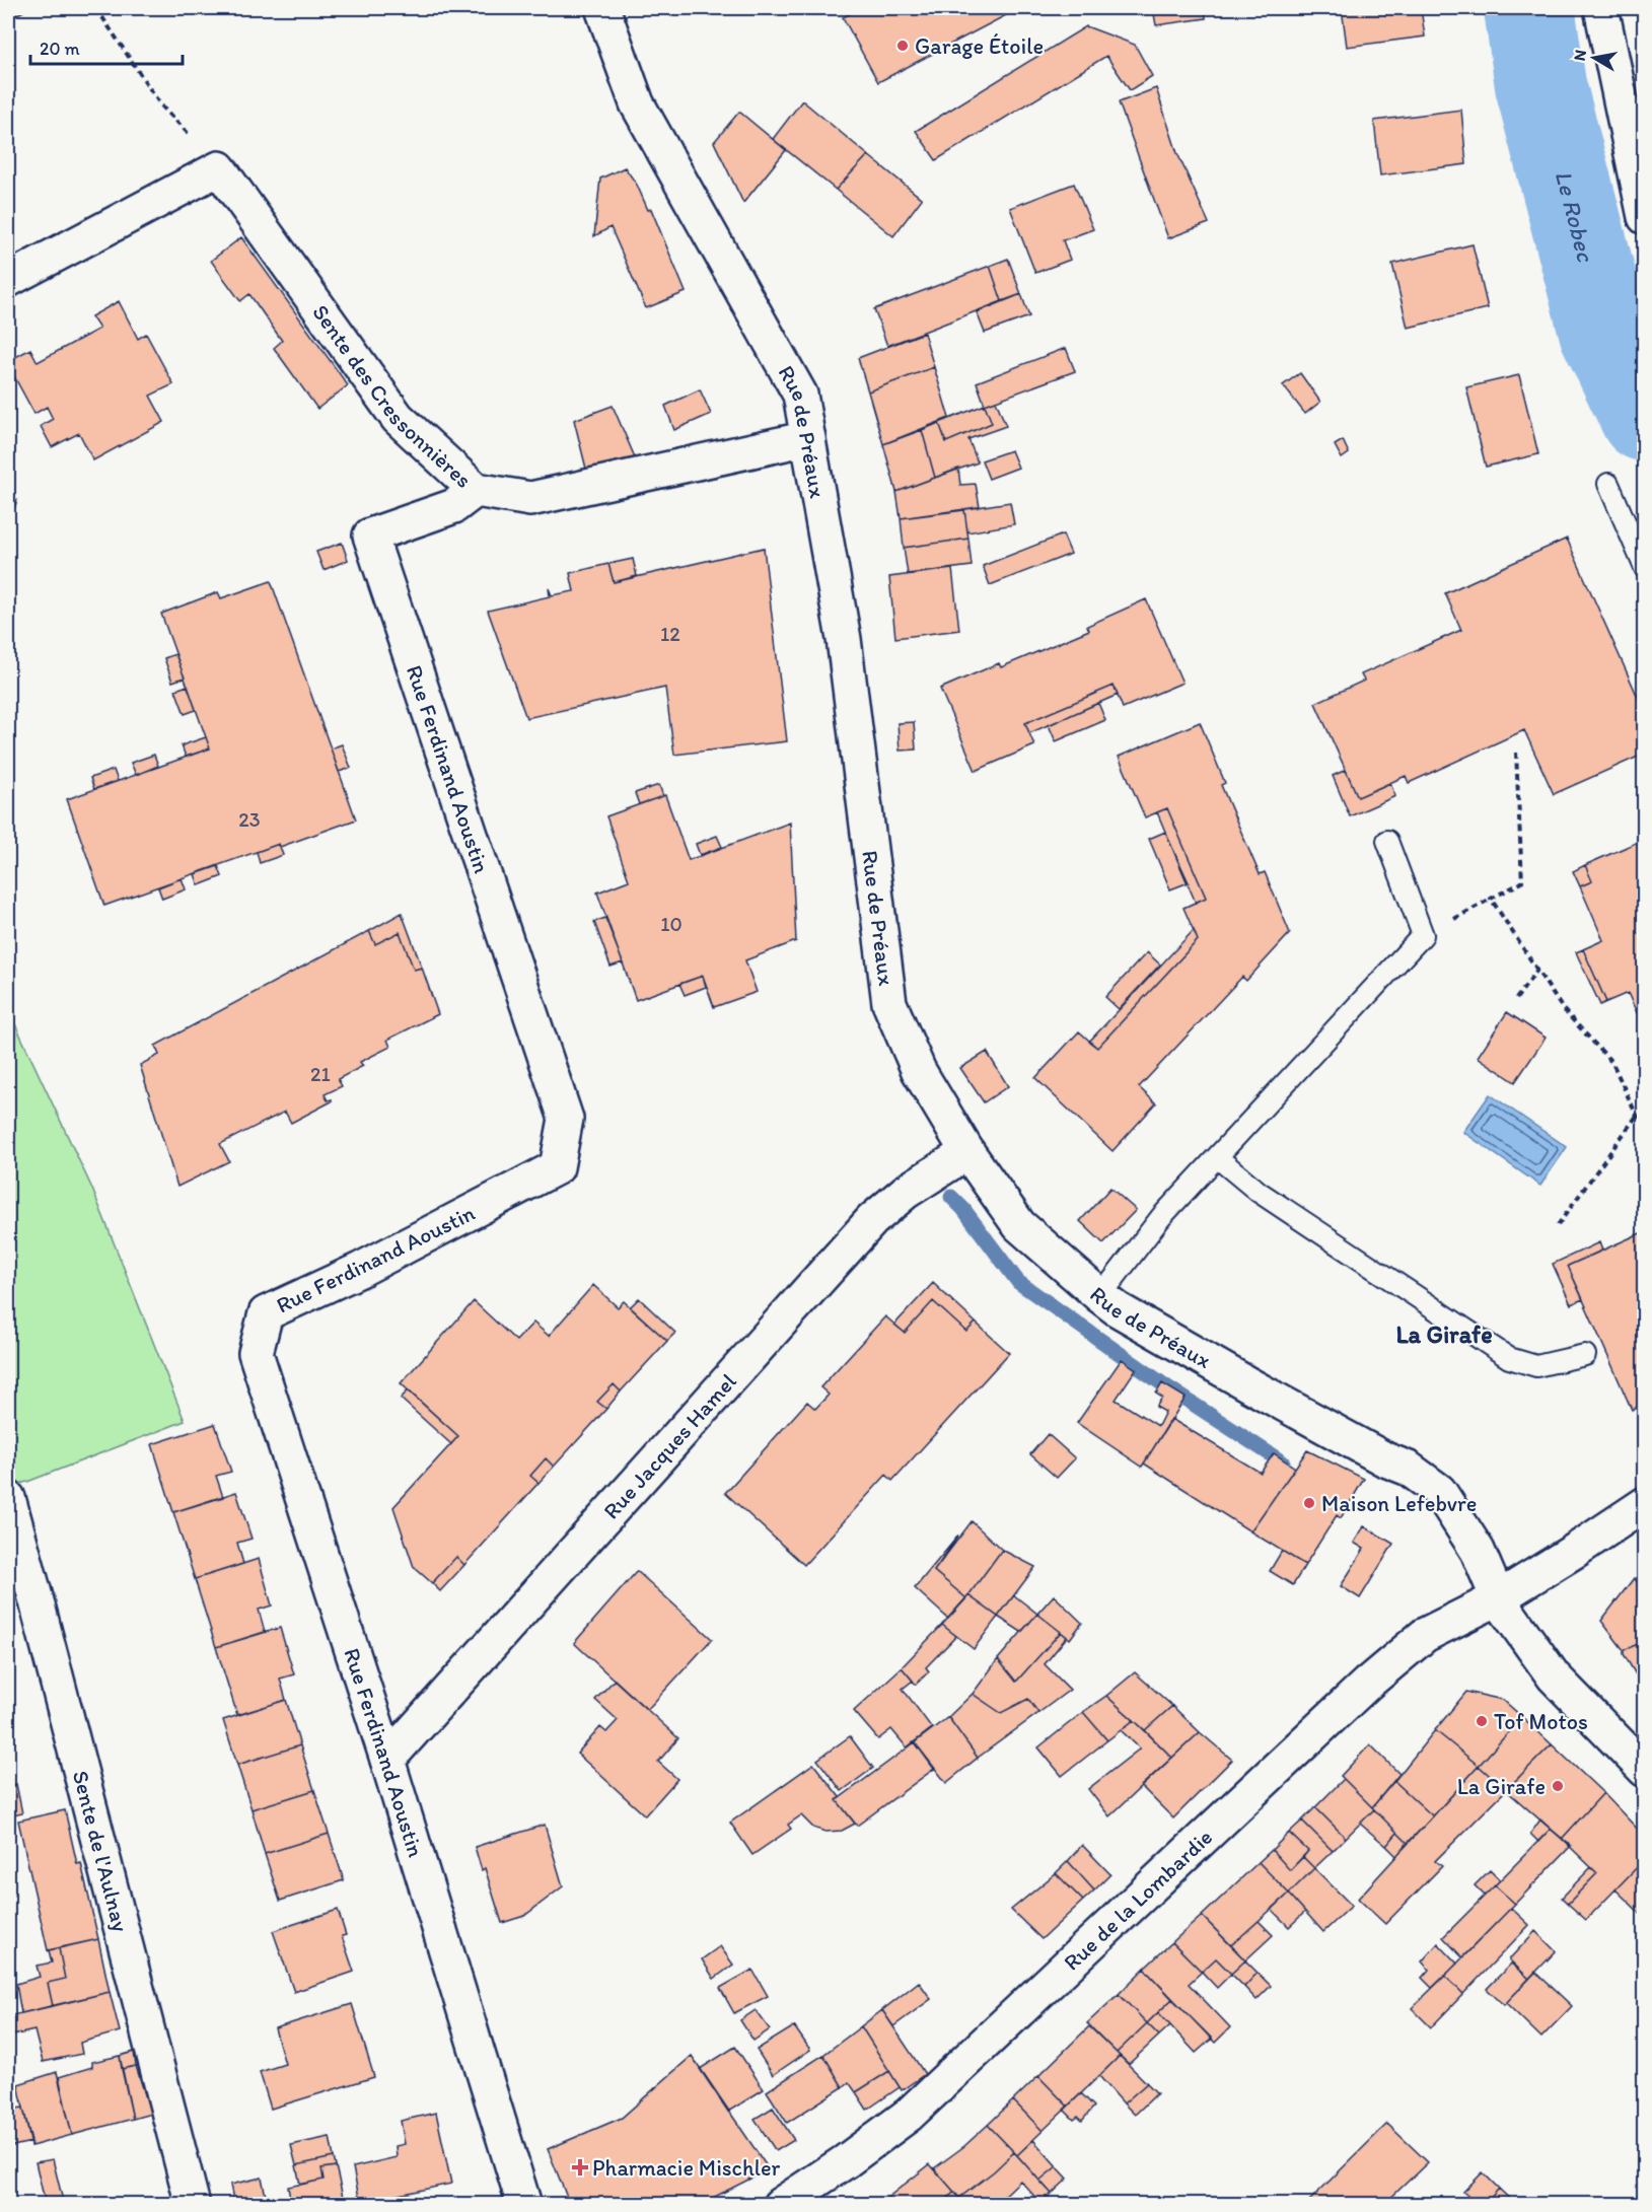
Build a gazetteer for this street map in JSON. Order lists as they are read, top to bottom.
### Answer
{
  "streets": {
    "street": [
      "Sente des Cressonnières",
      "Rue de Préaux",
      "Rue Ferdinand Aoustin",
      "Rue Jacques Hamel",
      "Sente de l'Aulnay",
      "Rue de la Lombardie"
    ]
  },
  "crossings": [
    ["Sente des Cressonnières", "Rue de Préaux"],
    ["Sente des Cressonnières", "Rue Ferdinand Aoustin"],
    ["Rue de Préaux", "Rue Jacques Hamel"],
    ["Rue de Préaux", "Rue de la Lombardie"],
    ["Rue Ferdinand Aoustin", "Rue Jacques Hamel"]
  ],
  "districts": ["La Girafe"],
  "water": ["Le Robec"],
  "places": {
    "other": [
      "Garage Étoile",
      "Maison Lefebvre",
      "Tof Motos",
      "La Girafe"
    ],
    "health": ["Pharmacie Mischler"]
  },
  "house_numbers": [
    "12",
    "23",
    "10",
    "21"
  ],
  "scale_bar": "20 m",
  "north": "left"
}
